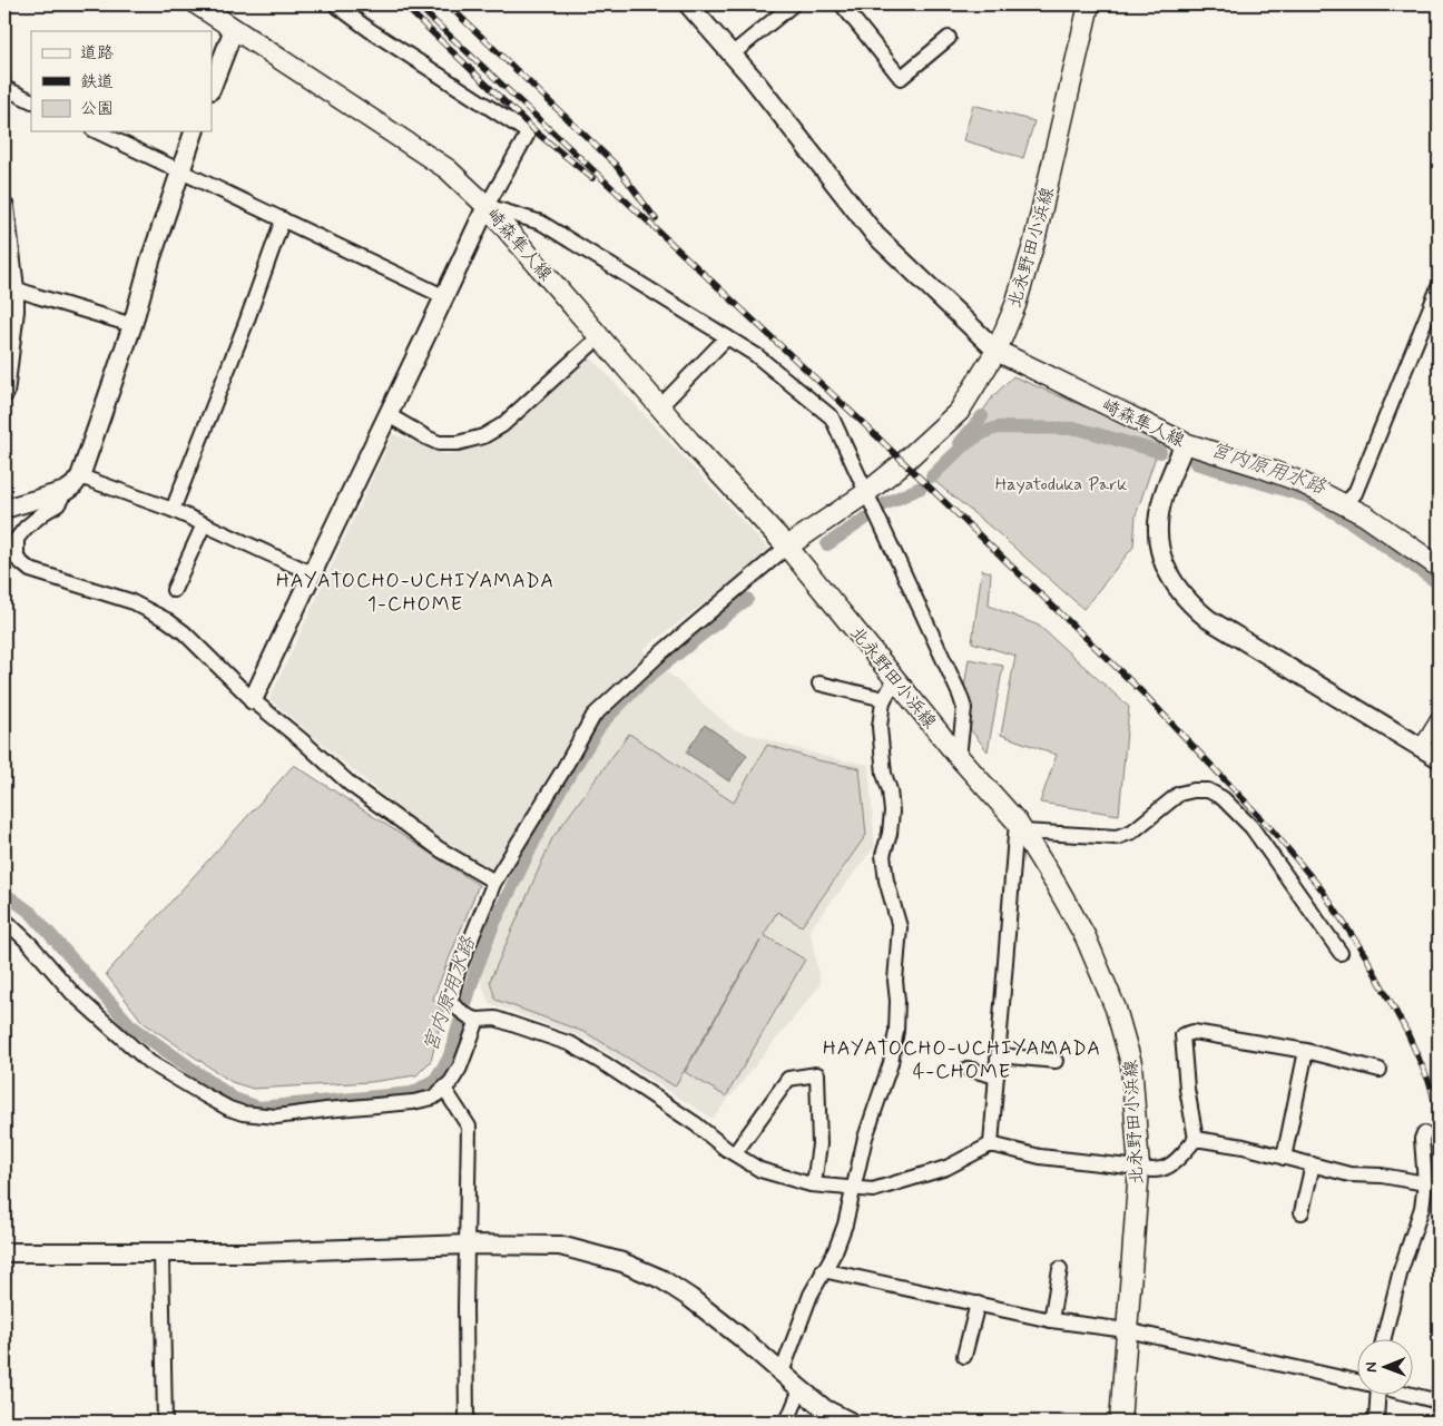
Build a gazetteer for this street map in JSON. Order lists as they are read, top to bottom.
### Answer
{
  "streets": {
    "main road": ["崎森隼人線", "北永野田小浜線"]
  },
  "crossings": [
    ["崎森隼人線", "北永野田小浜線"]
  ],
  "districts": ["HAYATOCHO-UCHIYAMADA 1-CHOME", "HAYATOCHO-UCHIYAMADA 4-CHOME"],
  "water": ["宮内原用水路"],
  "parks": ["Hayatoduka Park"],
  "legend": ["道路", "鉄道", "公園"],
  "north": "left"
}
